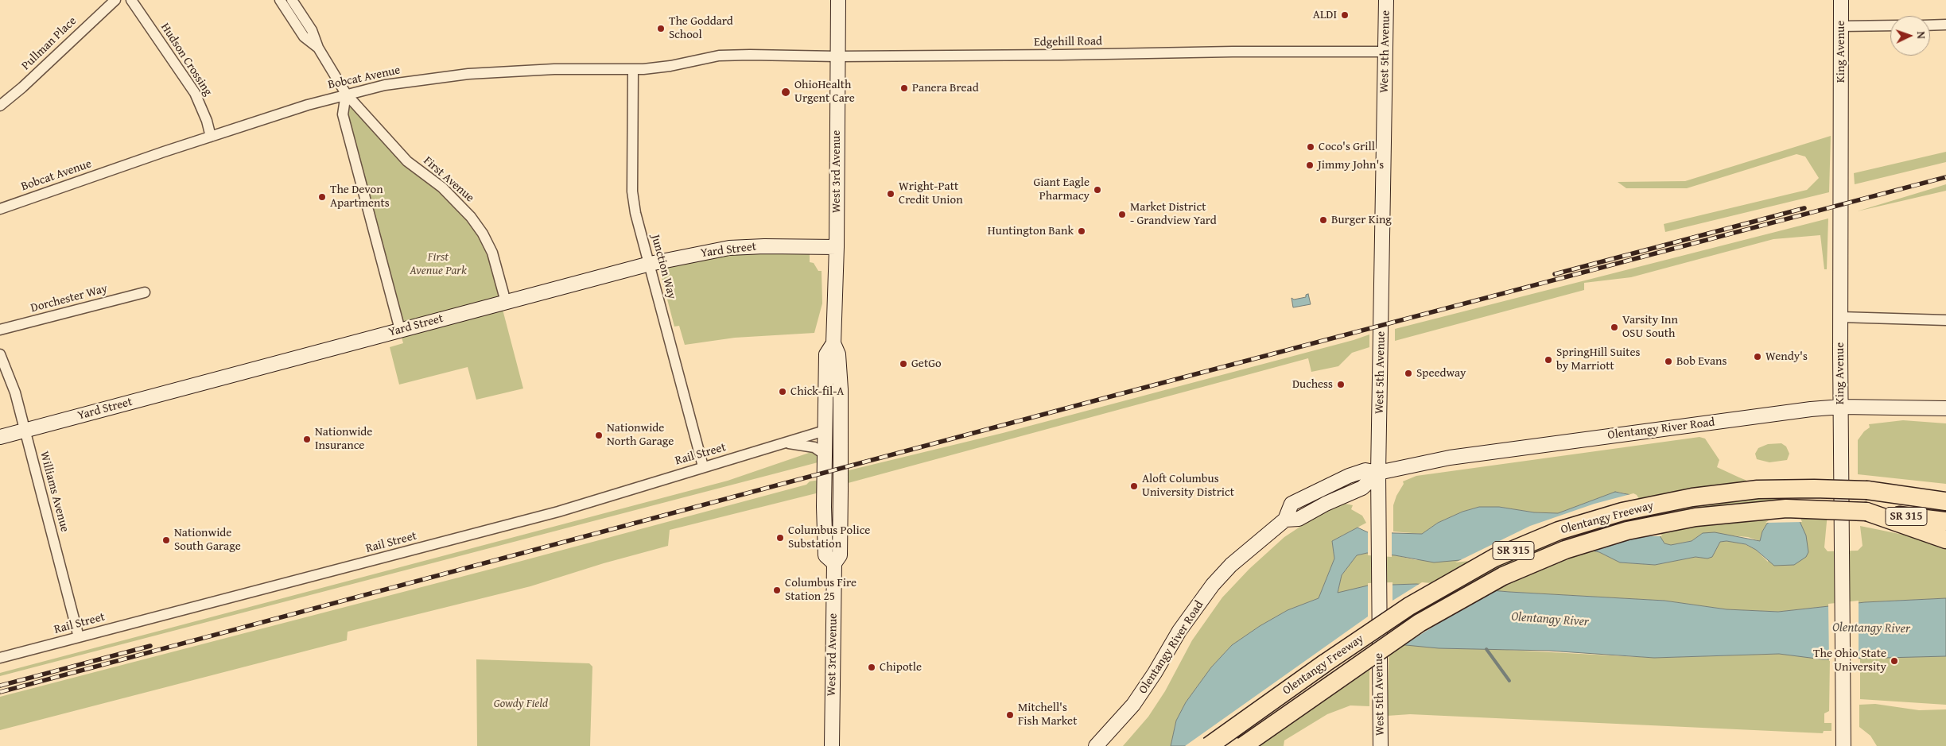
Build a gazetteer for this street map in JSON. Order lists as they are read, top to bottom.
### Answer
{
  "streets": {
    "highway": ["SR 315", "Olentangy Freeway"],
    "street": [
      "Edgehill Road",
      "Pullman Place",
      "West 5th Avenue",
      "King Avenue",
      "Hudson Crossing",
      "Bobcat Avenue",
      "West 3rd Avenue",
      "First Avenue",
      "Yard Street",
      "Junction Way",
      "Dorchester Way",
      "Olentangy River Road",
      "Rail Street",
      "Williams Avenue"
    ]
  },
  "crossings": [
    ["Edgehill Road", "West 5th Avenue"],
    ["Edgehill Road", "Bobcat Avenue"],
    ["Edgehill Road", "West 3rd Avenue"],
    ["West 5th Avenue", "Olentangy River Road"],
    ["King Avenue", "Olentangy River Road"],
    ["Hudson Crossing", "Bobcat Avenue"],
    ["Bobcat Avenue", "First Avenue"],
    ["Bobcat Avenue", "Junction Way"],
    ["West 3rd Avenue", "Yard Street"],
    ["West 3rd Avenue", "Rail Street"],
    ["First Avenue", "Yard Street"],
    ["Yard Street", "Junction Way"],
    ["Yard Street", "Williams Avenue"],
    ["Junction Way", "Rail Street"],
    ["Rail Street", "Williams Avenue"]
  ],
  "water": ["Olentangy River"],
  "parks": ["First Avenue Park", "Gowdy Field"],
  "places": [
    "ALDI",
    "The Goddard School",
    "Panera Bread",
    "OhioHealth Urgent Care",
    "Coco's Grill",
    "Jimmy John's",
    "Giant Eagle Pharmacy",
    "Wright-Patt Credit Union",
    "The Devon Apartments",
    "Market District - Grandview Yard",
    "Burger King",
    "Huntington Bank",
    "Varsity Inn OSU South",
    "Wendy's",
    "SpringHill Suites by Marriott",
    "Bob Evans",
    "GetGo",
    "Speedway",
    "Duchess",
    "Chick-fil-A",
    "Nationwide North Garage",
    "Nationwide Insurance",
    "Aloft Columbus University District",
    "Columbus Police Substation",
    "Nationwide South Garage",
    "Columbus Fire Station 25",
    "The Ohio State University",
    "Chipotle",
    "Mitchell's Fish Market"
  ],
  "north": "right"
}
